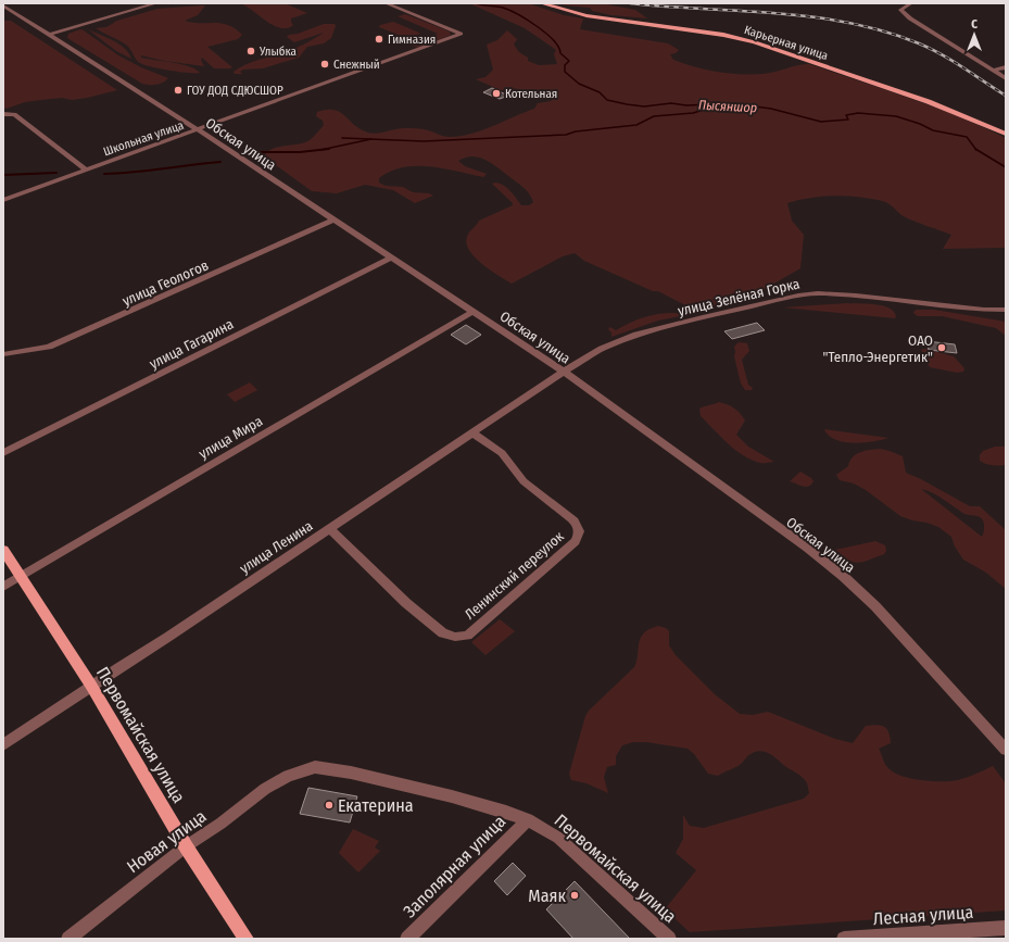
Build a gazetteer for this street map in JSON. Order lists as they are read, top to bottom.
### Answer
{
  "streets": {
    "main road": ["Карьерная улица", "Первомайская улица"],
    "street": [
      "Школьная улица",
      "Обская улица",
      "улица Геологов",
      "улица Зелёная Горка",
      "улица Гагарина",
      "улица Мира",
      "улица Ленина",
      "Ленинский переулок",
      "Новая улица",
      "Заполярная улица",
      "Лесная улица"
    ]
  },
  "crossings": [
    ["Школьная улица", "Обская улица"],
    ["Обская улица", "улица Геологов"],
    ["Обская улица", "улица Зелёная Горка"],
    ["Обская улица", "улица Гагарина"],
    ["Обская улица", "улица Мира"],
    ["Обская улица", "улица Ленина"],
    ["улица Зелёная Горка", "улица Ленина"],
    ["улица Мира", "Первомайская улица"],
    ["улица Ленина", "Ленинский переулок"],
    ["улица Ленина", "Первомайская улица"],
    ["Первомайская улица", "Новая улица"],
    ["Первомайская улица", "Заполярная улица"]
  ],
  "water": ["Пысяншор"],
  "places": [
    "Гимназия",
    "Улыбка",
    "Снежный",
    "ГОУ ДОД СДЮСШОР",
    "Котельная",
    "ОАО \"Тепло-Энергетик\"",
    "Екатерина",
    "Маяк"
  ],
  "north": "top"
}
